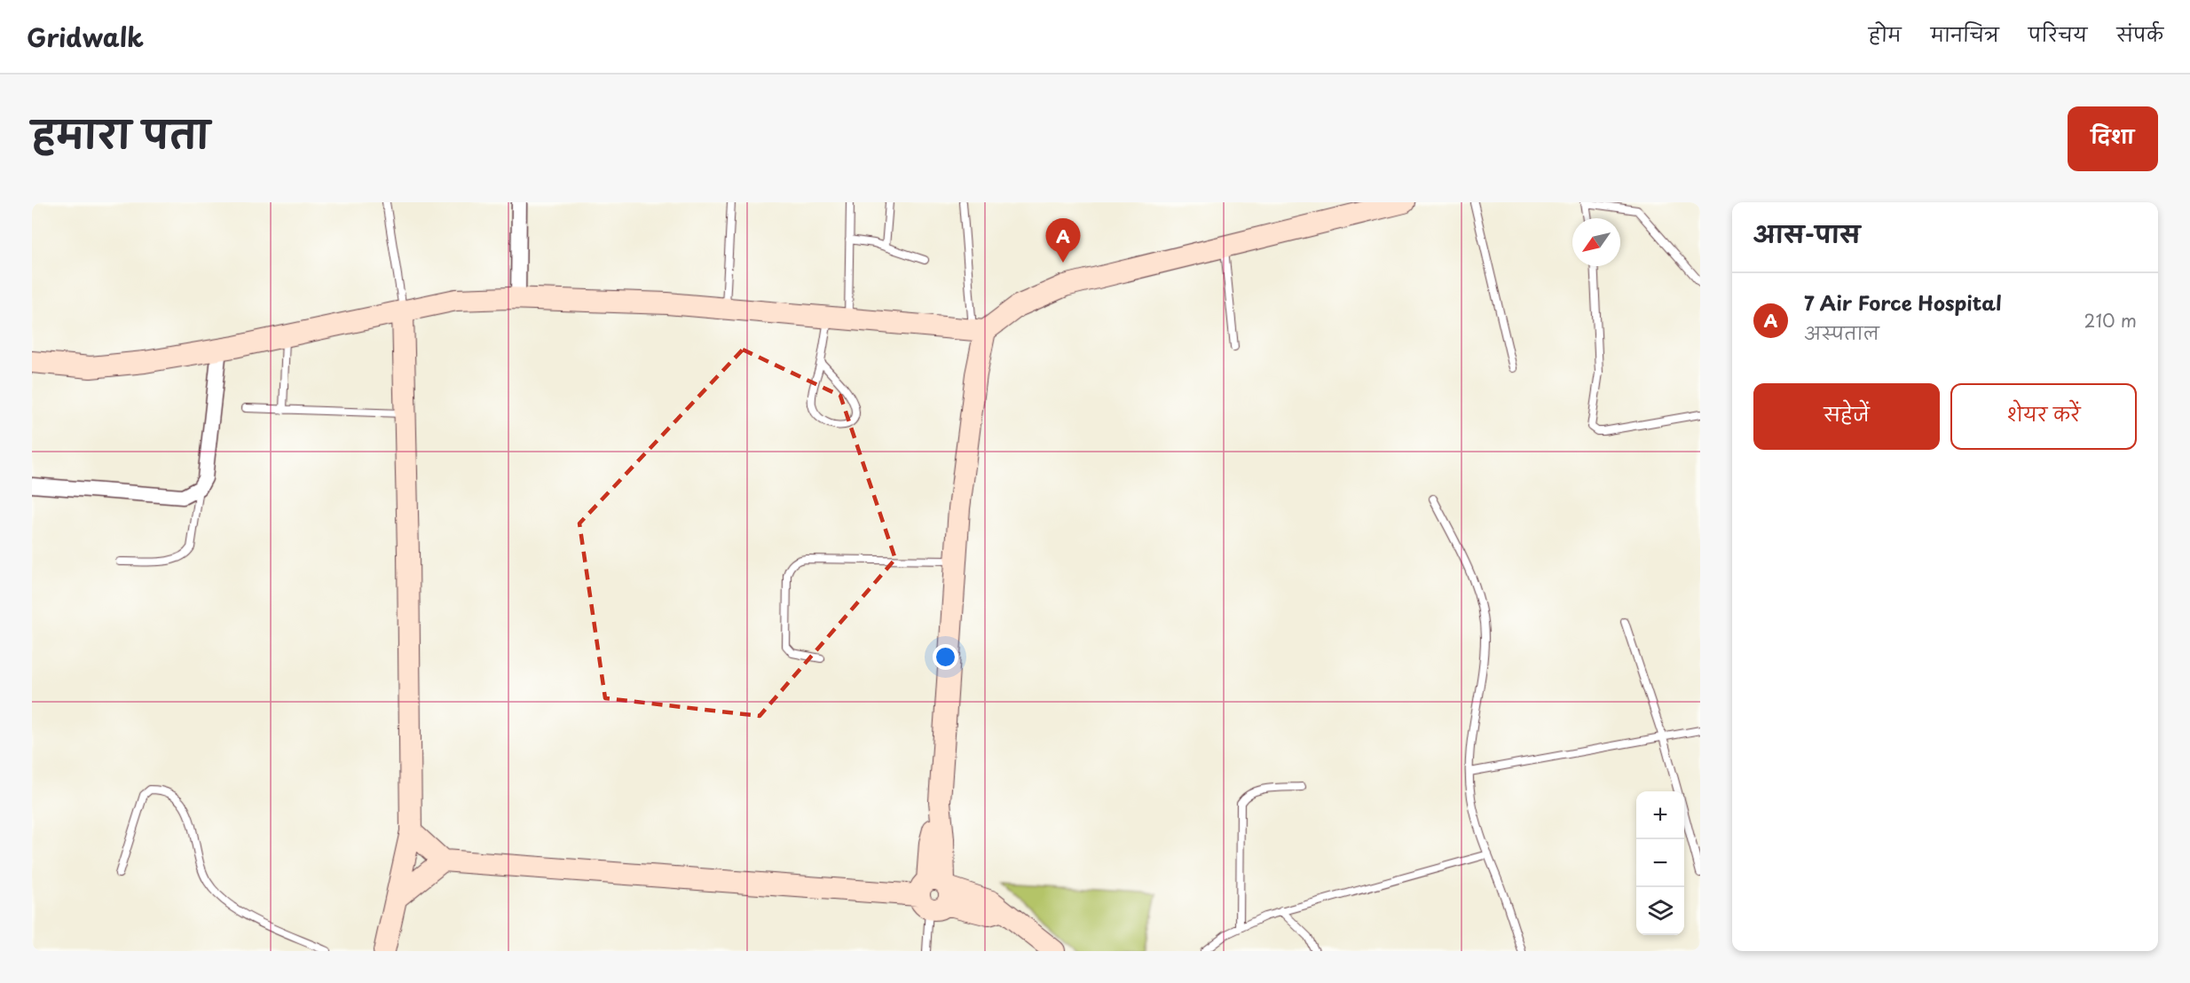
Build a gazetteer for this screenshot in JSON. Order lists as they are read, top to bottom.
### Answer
{
  "north": "bottom left",
  "page": {
    "header": "Gridwalk",
    "nav": [
      "होम",
      "मानचित्र",
      "परिचय",
      "संपर्क"
    ],
    "title": "हमारा पता",
    "buttons": [
      "दिशा",
      ["सहेजें", "शेयर करें"]
    ],
    "heading": "आस-पास",
    "pins": "A",
    "list": [
      {
        "mark": "A",
        "name": "7 Air Force Hospital",
        "note": "अस्पताल",
        "value": "210 m"
      }
    ],
    "map_buttons": ["+", "−"]
  }
}
